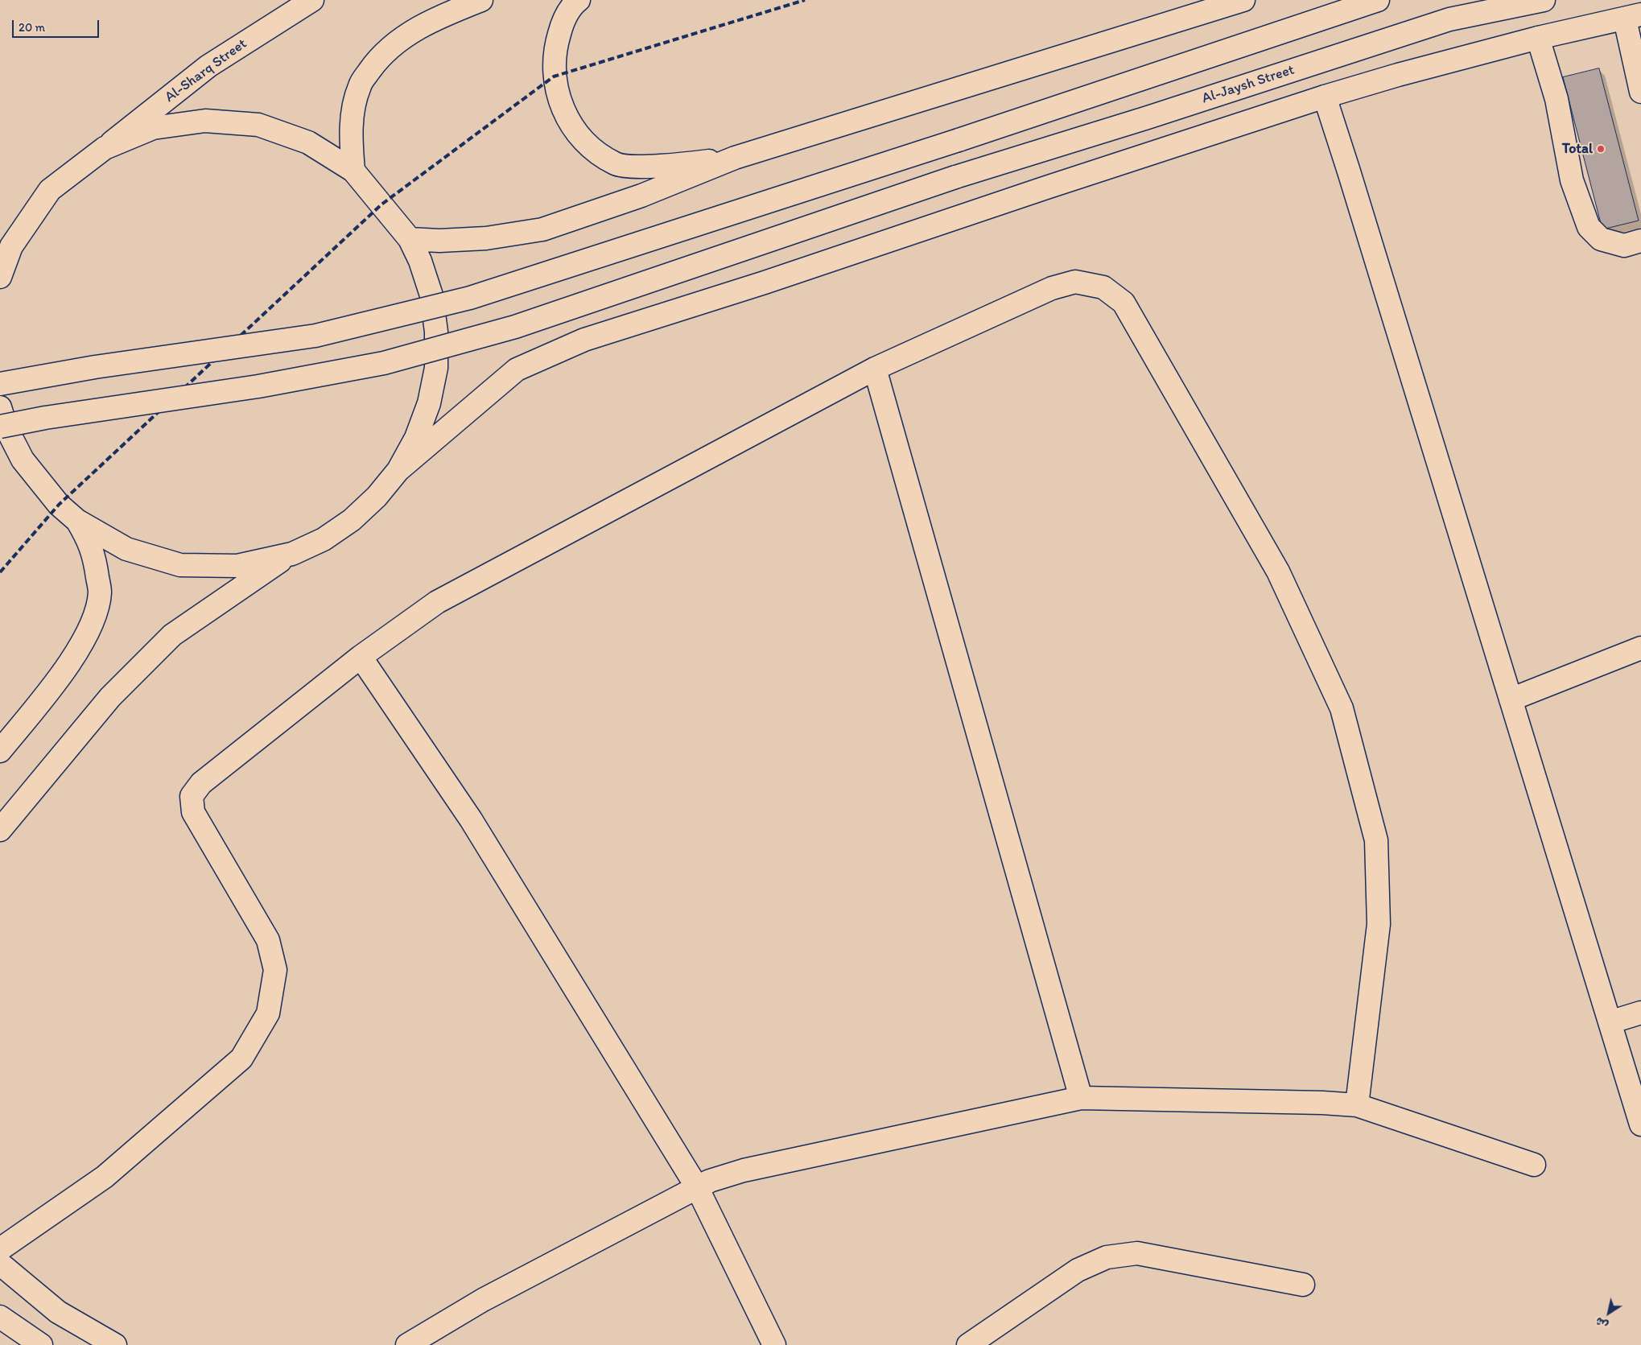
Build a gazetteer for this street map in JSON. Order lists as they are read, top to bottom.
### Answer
{
  "streets": {
    "main road": ["Al-Sharq Street", "Al-Jaysh Street"]
  },
  "places": ["Total"],
  "scale_bar": "20 m",
  "north": "bottom left"
}
